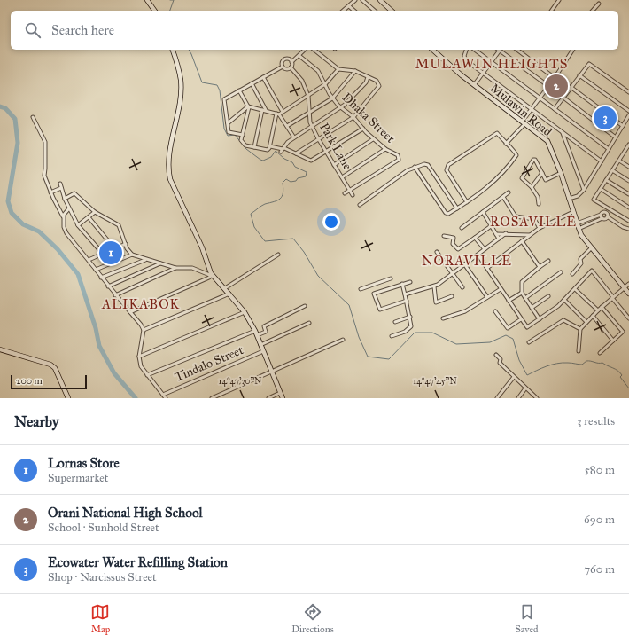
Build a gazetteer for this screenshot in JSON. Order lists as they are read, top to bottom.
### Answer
{
  "streets": {
    "street": [
      "Mulawin Road",
      "Dhaka Street",
      "Park Lane",
      "Tindalo Street"
    ]
  },
  "crossings": [
    ["Dhaka Street", "Park Lane"]
  ],
  "districts": [
    "MULAWIN HEIGHTS",
    "ROSAVILLE",
    "NORAVILLE",
    "ALIKABOK"
  ],
  "scale_bar": "200 m",
  "page": {
    "search": "Search here",
    "pins": ["2", "3", "1"],
    "scale": "200 m",
    "heading": ["Nearby", "3 results"],
    "list": [
      {
        "mark": "1",
        "name": "Lornas Store",
        "note": "Supermarket",
        "value": "580 m"
      },
      {
        "mark": "2",
        "name": "Orani National High School",
        "note": "School · Sunhold Street",
        "value": "690 m"
      },
      {
        "mark": "3",
        "name": "Ecowater Water Refilling Station",
        "note": "Shop · Narcissus Street",
        "value": "760 m"
      }
    ],
    "nav": ["Map", "Directions", "Saved"]
  },
  "coordinates": ["14°47'30\"N", "14°47'45\"N"]
}
